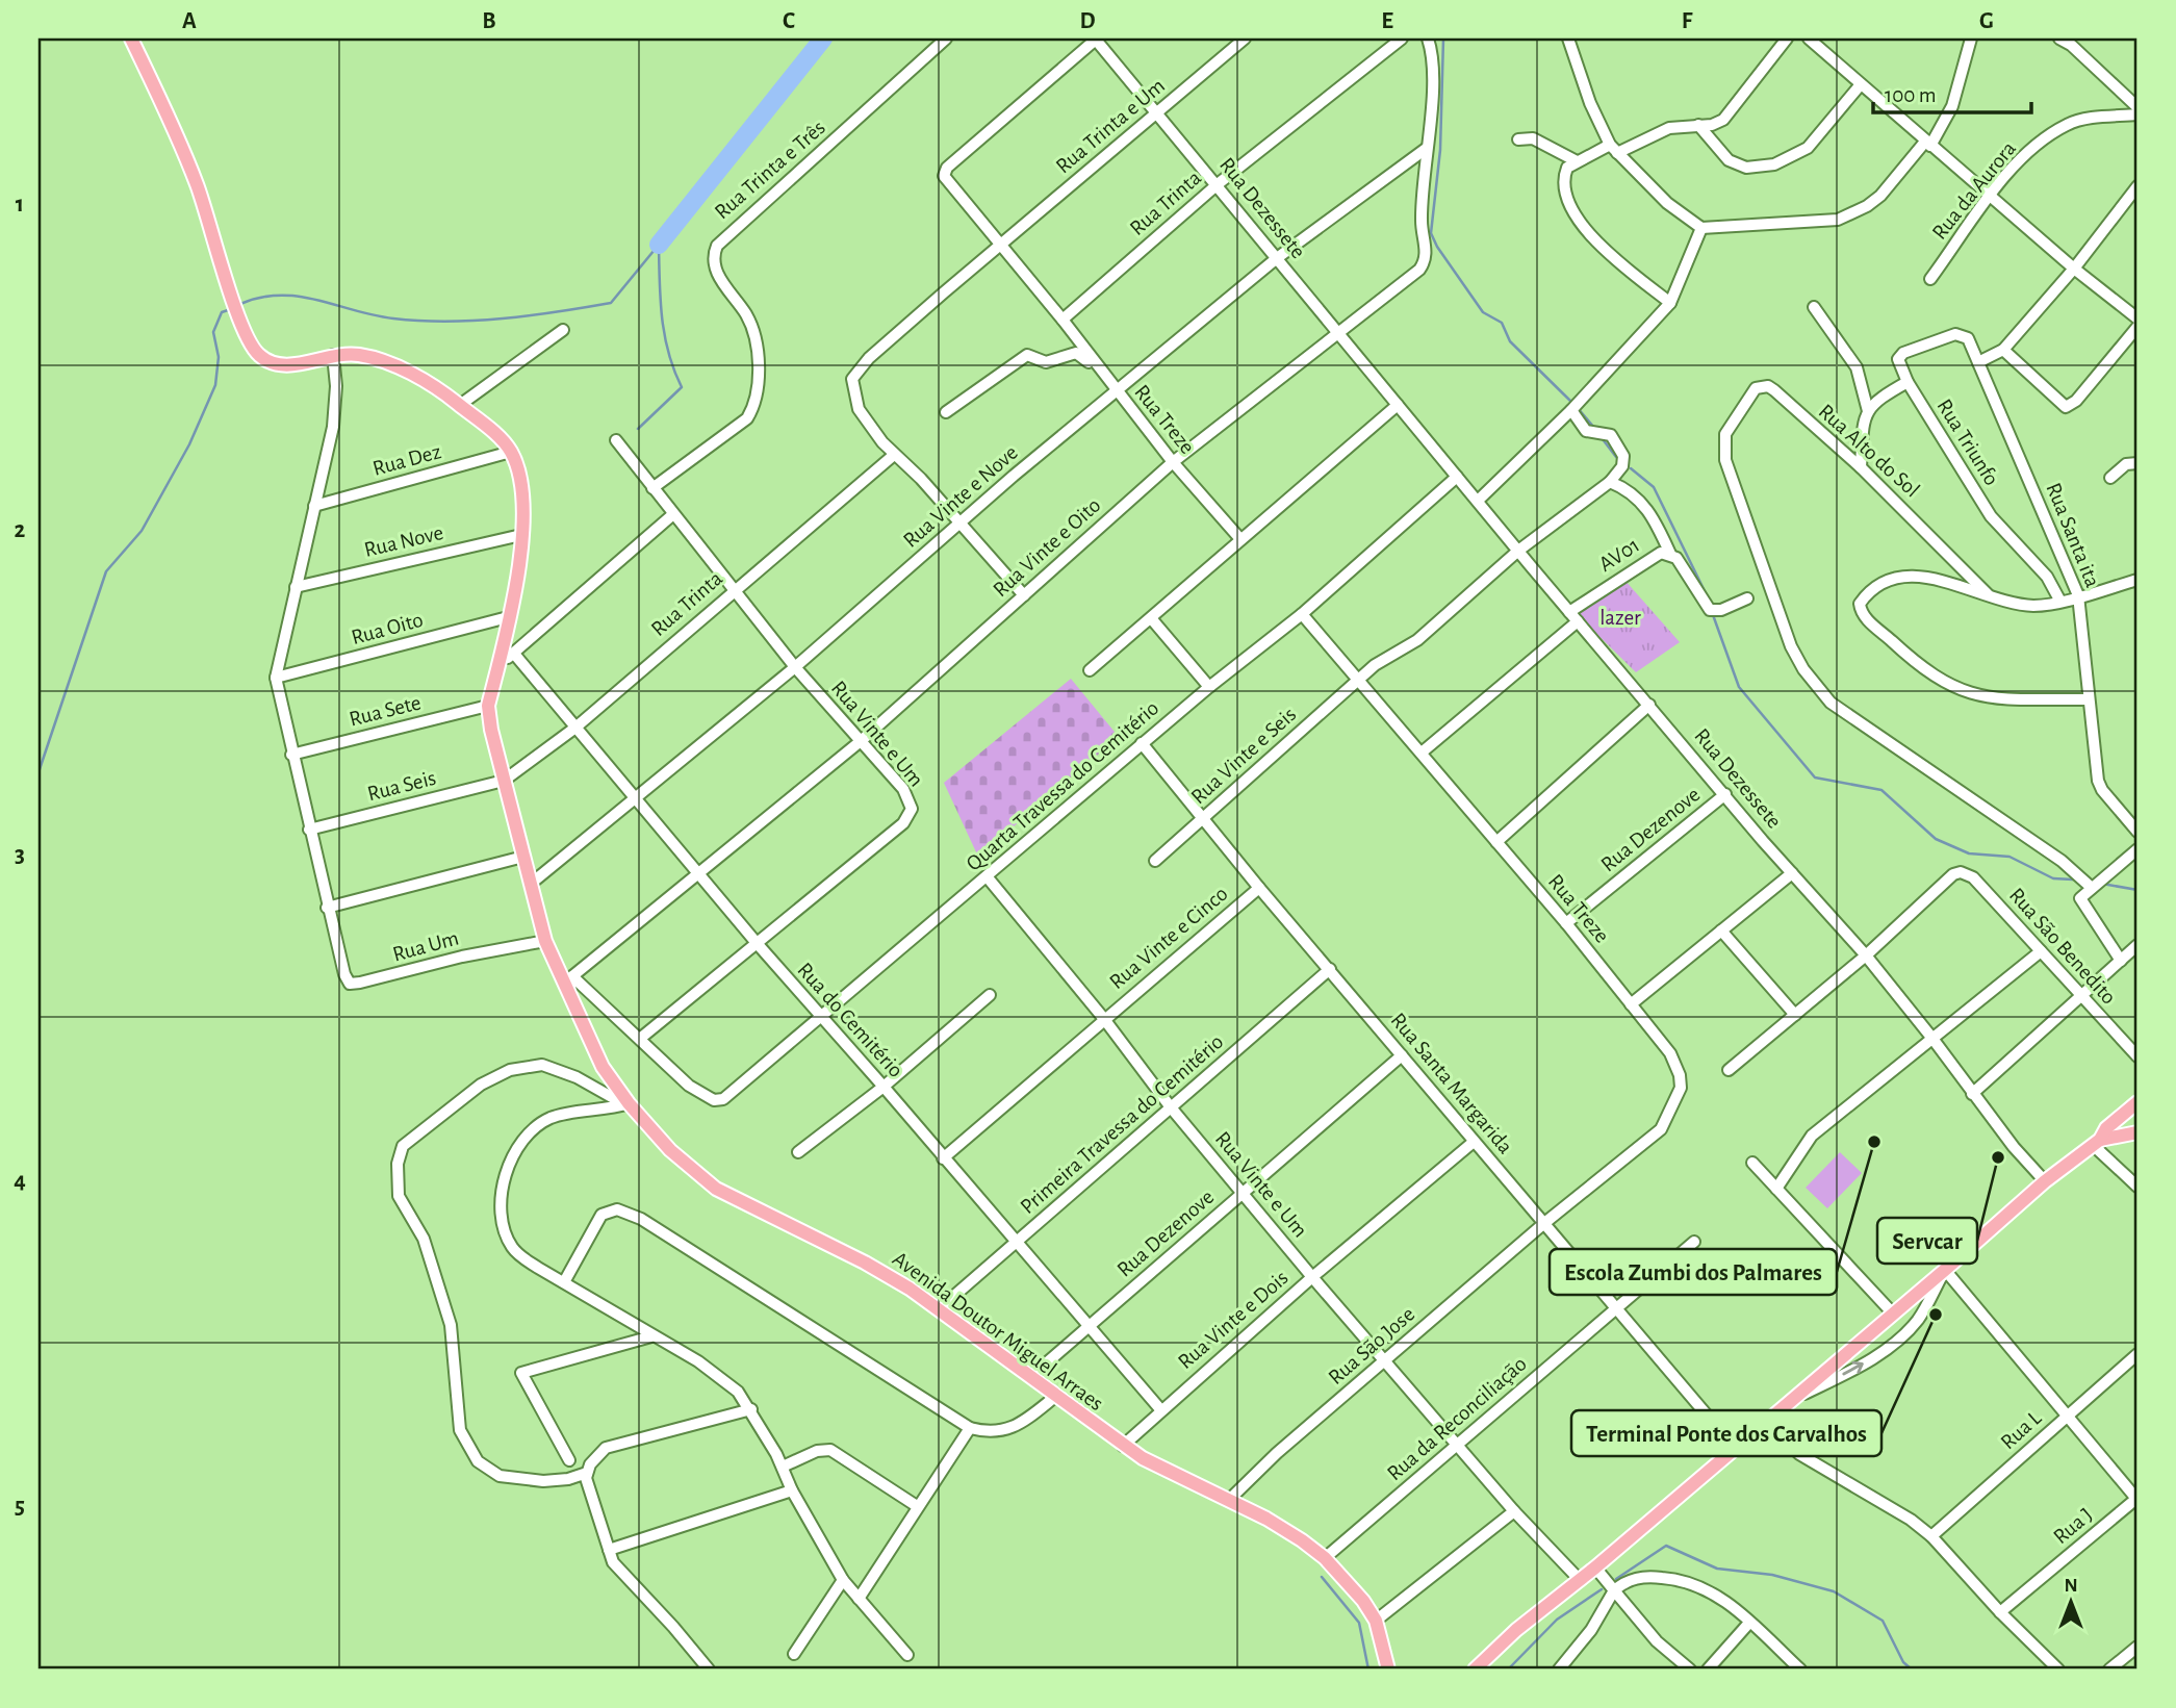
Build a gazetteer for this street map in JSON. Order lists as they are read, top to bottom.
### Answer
{
  "streets": {
    "main road": ["Avenida Doutor Miguel Arraes"],
    "street": [
      "Rua Trinta e Um",
      "Rua Trinta e Três",
      "Rua da Aurora",
      "Rua Trinta",
      "Rua Dezessete",
      "Rua Treze",
      "Rua Triunfo",
      "Rua Alto do Sol",
      "Rua Dez",
      "Rua Vinte e Nove",
      "Rua Santa ita",
      "Rua Nove",
      "Rua Vinte e Oito",
      "AV01",
      "Rua Oito",
      "Rua Sete",
      "Rua Vinte e Um",
      "Rua Vinte e Seis",
      "Rua Seis",
      "Quarta Travessa do Cemitério",
      "Rua Dezenove",
      "Rua Vinte e Cinco",
      "Rua Um",
      "Rua São Benedito",
      "Rua do Cemitério",
      "Rua Santa Margarida",
      "Primeira Travessa do Cemitério",
      "Rua Vinte e Dois",
      "Rua São Jose",
      "Rua da Reconciliação",
      "Rua L",
      "Rua J"
    ]
  },
  "crossings": [
    ["Rua Trinta e Um", "Rua Dezessete"],
    ["Rua Trinta e Um", "Rua Treze"],
    ["Rua Trinta e Três", "Rua Vinte e Um"],
    ["Rua Trinta", "Rua Dezessete"],
    ["Rua Trinta", "Rua Treze"],
    ["Rua Trinta", "Rua Vinte e Um"],
    ["Rua Trinta", "Rua Seis"],
    ["Rua Trinta", "Rua do Cemitério"],
    ["Rua Trinta", "Avenida Doutor Miguel Arraes"],
    ["Rua Dezessete", "Rua Treze"],
    ["Rua Dezessete", "Rua Vinte e Nove"],
    ["Rua Dezessete", "Rua Vinte e Oito"],
    ["Rua Dezessete", "AV01"],
    ["Rua Dezessete", "Rua Vinte e Seis"],
    ["Rua Dezessete", "Quarta Travessa do Cemitério"],
    ["Rua Dezessete", "Rua Dezenove"],
    ["Rua Dezessete", "Rua São Benedito"],
    ["Rua Treze", "Rua Vinte e Nove"],
    ["Rua Treze", "Rua Vinte e Oito"],
    ["Rua Treze", "AV01"],
    ["Rua Treze", "Rua Vinte e Seis"],
    ["Rua Treze", "Quarta Travessa do Cemitério"],
    ["Rua Treze", "Rua Dezenove"],
    ["Rua Treze", "Rua Santa Margarida"],
    ["Rua Treze", "Rua São Jose"],
    ["Rua Triunfo", "Rua Santa ita"],
    ["Rua Vinte e Nove", "Rua Vinte e Oito"],
    ["Rua Vinte e Nove", "Rua Vinte e Um"],
    ["Rua Vinte e Nove", "Rua do Cemitério"],
    ["Rua Vinte e Nove", "Avenida Doutor Miguel Arraes"],
    ["Rua Vinte e Oito", "Rua Vinte e Um"],
    ["Rua Vinte e Oito", "Rua do Cemitério"],
    ["Rua Sete", "Avenida Doutor Miguel Arraes"],
    ["Rua Vinte e Um", "Quarta Travessa do Cemitério"],
    ["Rua Vinte e Um", "Rua Dezenove"],
    ["Rua Vinte e Um", "Rua Vinte e Cinco"],
    ["Rua Vinte e Um", "Rua do Cemitério"],
    ["Rua Vinte e Um", "Primeira Travessa do Cemitério"],
    ["Rua Vinte e Um", "Rua Vinte e Dois"],
    ["Rua Vinte e Um", "Rua São Jose"],
    ["Rua Vinte e Um", "Rua da Reconciliação"],
    ["Rua Vinte e Seis", "Rua Santa Margarida"],
    ["Rua Seis", "Avenida Doutor Miguel Arraes"],
    ["Quarta Travessa do Cemitério", "Rua do Cemitério"],
    ["Quarta Travessa do Cemitério", "Rua Santa Margarida"],
    ["Rua Dezenove", "Rua do Cemitério"],
    ["Rua Dezenove", "Rua Santa Margarida"],
    ["Rua Dezenove", "Avenida Doutor Miguel Arraes"],
    ["Rua Vinte e Cinco", "Rua do Cemitério"],
    ["Rua Vinte e Cinco", "Rua Santa Margarida"],
    ["Rua Um", "Avenida Doutor Miguel Arraes"],
    ["Rua do Cemitério", "Primeira Travessa do Cemitério"],
    ["Rua do Cemitério", "Rua Vinte e Dois"],
    ["Rua Santa Margarida", "Primeira Travessa do Cemitério"],
    ["Rua Santa Margarida", "Rua Vinte e Dois"],
    ["Rua Santa Margarida", "Rua São Jose"],
    ["Rua Santa Margarida", "Rua da Reconciliação"],
    ["Primeira Travessa do Cemitério", "Avenida Doutor Miguel Arraes"],
    ["Rua Vinte e Dois", "Avenida Doutor Miguel Arraes"],
    ["Avenida Doutor Miguel Arraes", "Rua São Jose"],
    ["Avenida Doutor Miguel Arraes", "Rua da Reconciliação"]
  ],
  "parks": ["lazer"],
  "places": ["Escola Zumbi dos Palmares", "Servcar", "Terminal Ponte dos Carvalhos"],
  "scale_bar": "100 m",
  "north": "top",
  "grid": {
    "columns": [
      "A",
      "B",
      "C",
      "D",
      "E",
      "F",
      "G"
    ],
    "rows": [
      "1",
      "2",
      "3",
      "4",
      "5"
    ]
  }
}
